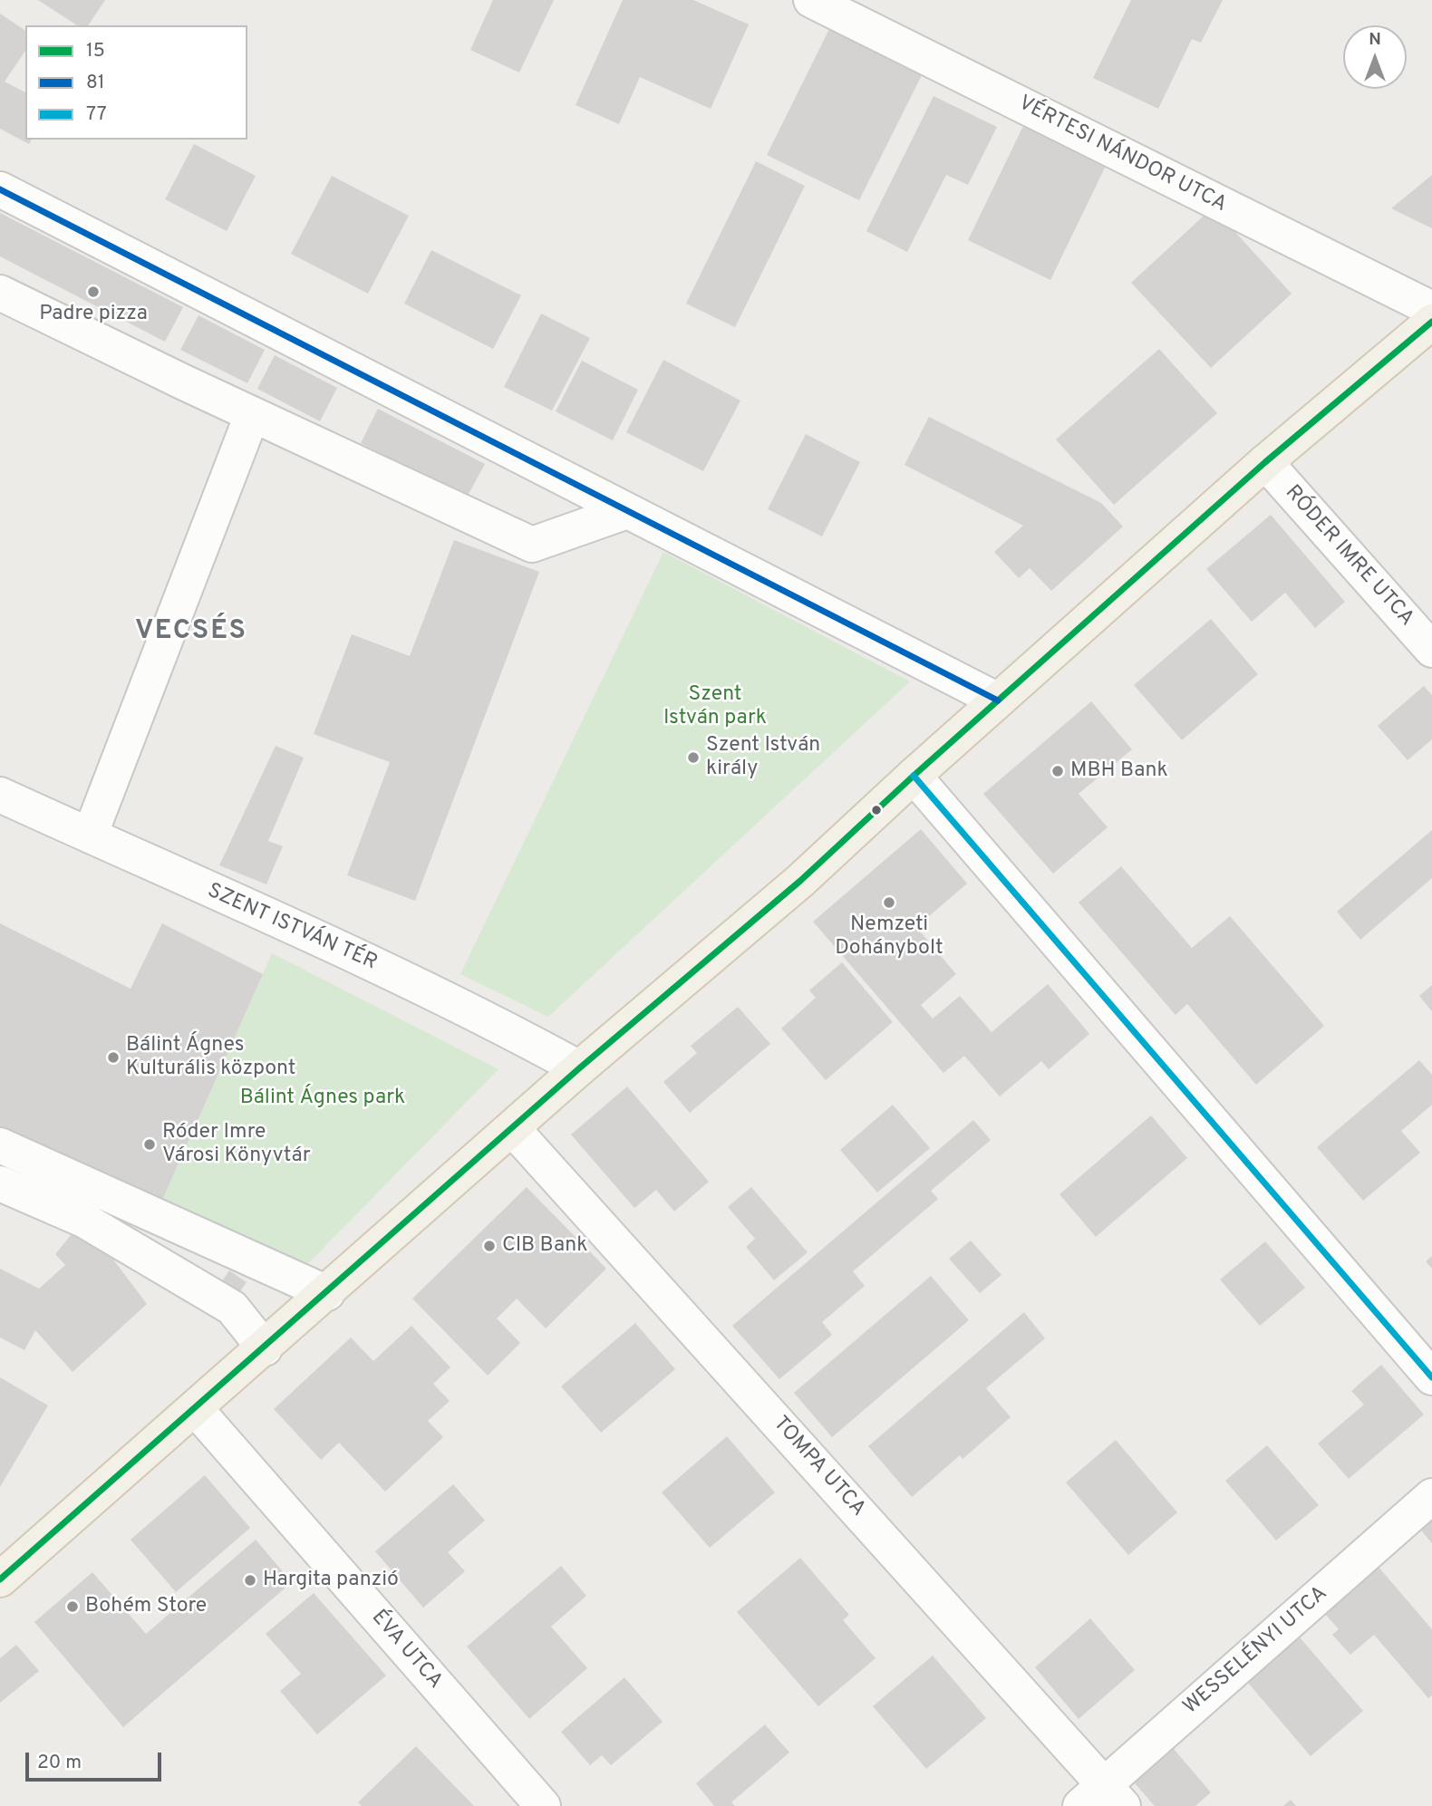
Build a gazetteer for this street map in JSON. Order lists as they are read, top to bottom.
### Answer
{
  "streets": {
    "street": [
      "VÉRTESI NÁNDOR UTCA",
      "RÓDER IMRE UTCA",
      "SZENT ISTVÁN TÉR",
      "TOMPA UTCA",
      "ÉVA UTCA",
      "WESSELÉNYI UTCA"
    ]
  },
  "crossings": [
    ["TOMPA UTCA", "WESSELÉNYI UTCA"]
  ],
  "districts": ["VECSÉS"],
  "parks": ["Szent István park", "Bálint Ágnes park"],
  "places": [
    "Padre pizza",
    "Szent István király",
    "MBH Bank",
    "Nemzeti Dohánybolt",
    "Bálint Ágnes Kulturális központ",
    "Róder Imre Városi Könyvtár",
    "CIB Bank",
    "Hargita panzió",
    "Bohém Store"
  ],
  "lines": ["transit line 81", "transit line 15", "transit line 77"],
  "legend": ["15", "81", "77"],
  "scale_bar": "20 m",
  "north": "top"
}
